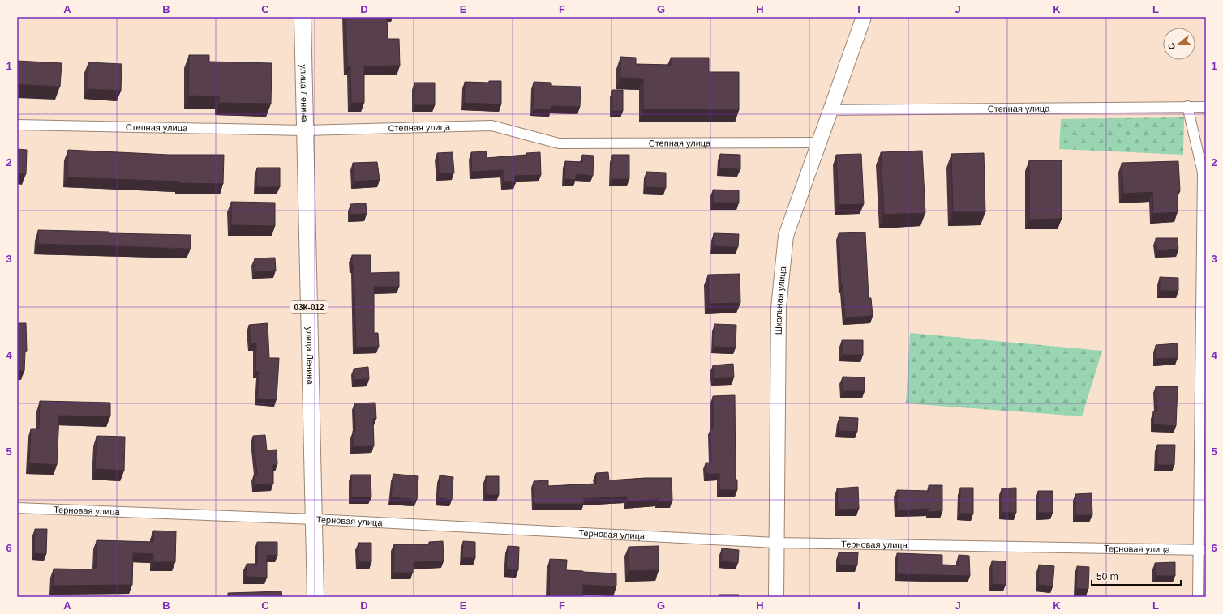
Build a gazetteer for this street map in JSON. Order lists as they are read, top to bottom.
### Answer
{
  "streets": {
    "main road": ["улица Ленина", "03К-012"],
    "street": ["Степная улица", "Школьная улица", "Терновая улица"]
  },
  "crossings": [
    ["улица Ленина", "Степная улица"],
    ["улица Ленина", "Терновая улица"],
    ["Степная улица", "Школьная улица"],
    ["Школьная улица", "Терновая улица"]
  ],
  "scale_bar": "50 m",
  "north": "left",
  "grid": {
    "columns": [
      "A",
      "B",
      "C",
      "D",
      "E",
      "F",
      "G",
      "H",
      "I",
      "J",
      "K",
      "L"
    ],
    "rows": [
      "1",
      "2",
      "3",
      "4",
      "5",
      "6"
    ]
  }
}
